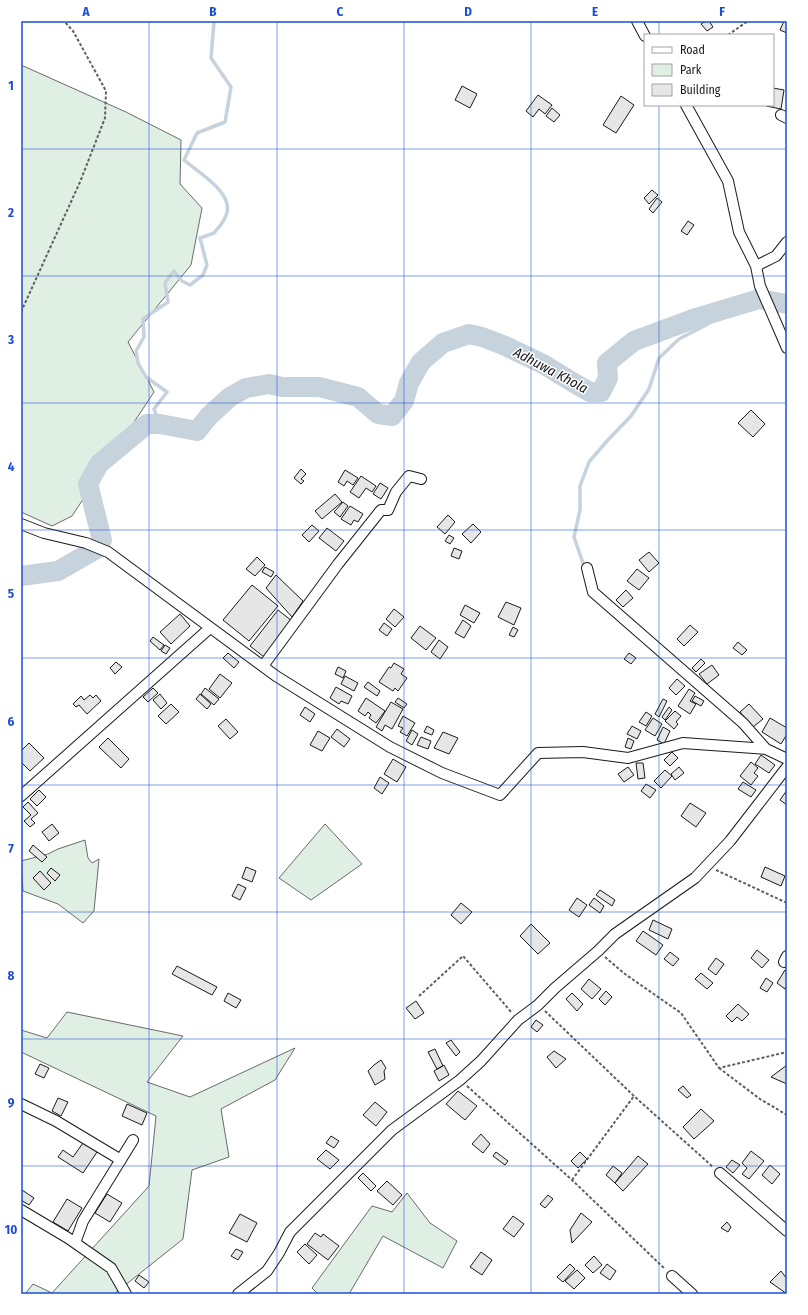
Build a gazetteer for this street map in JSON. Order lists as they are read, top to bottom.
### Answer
{
  "water": ["Adhuwa Khola"],
  "legend": ["Road", "Park", "Building"],
  "grid": {
    "columns": [
      "A",
      "B",
      "C",
      "D",
      "E",
      "F"
    ],
    "rows": [
      "1",
      "2",
      "3",
      "4",
      "5",
      "6",
      "7",
      "8",
      "9",
      "10"
    ]
  }
}
